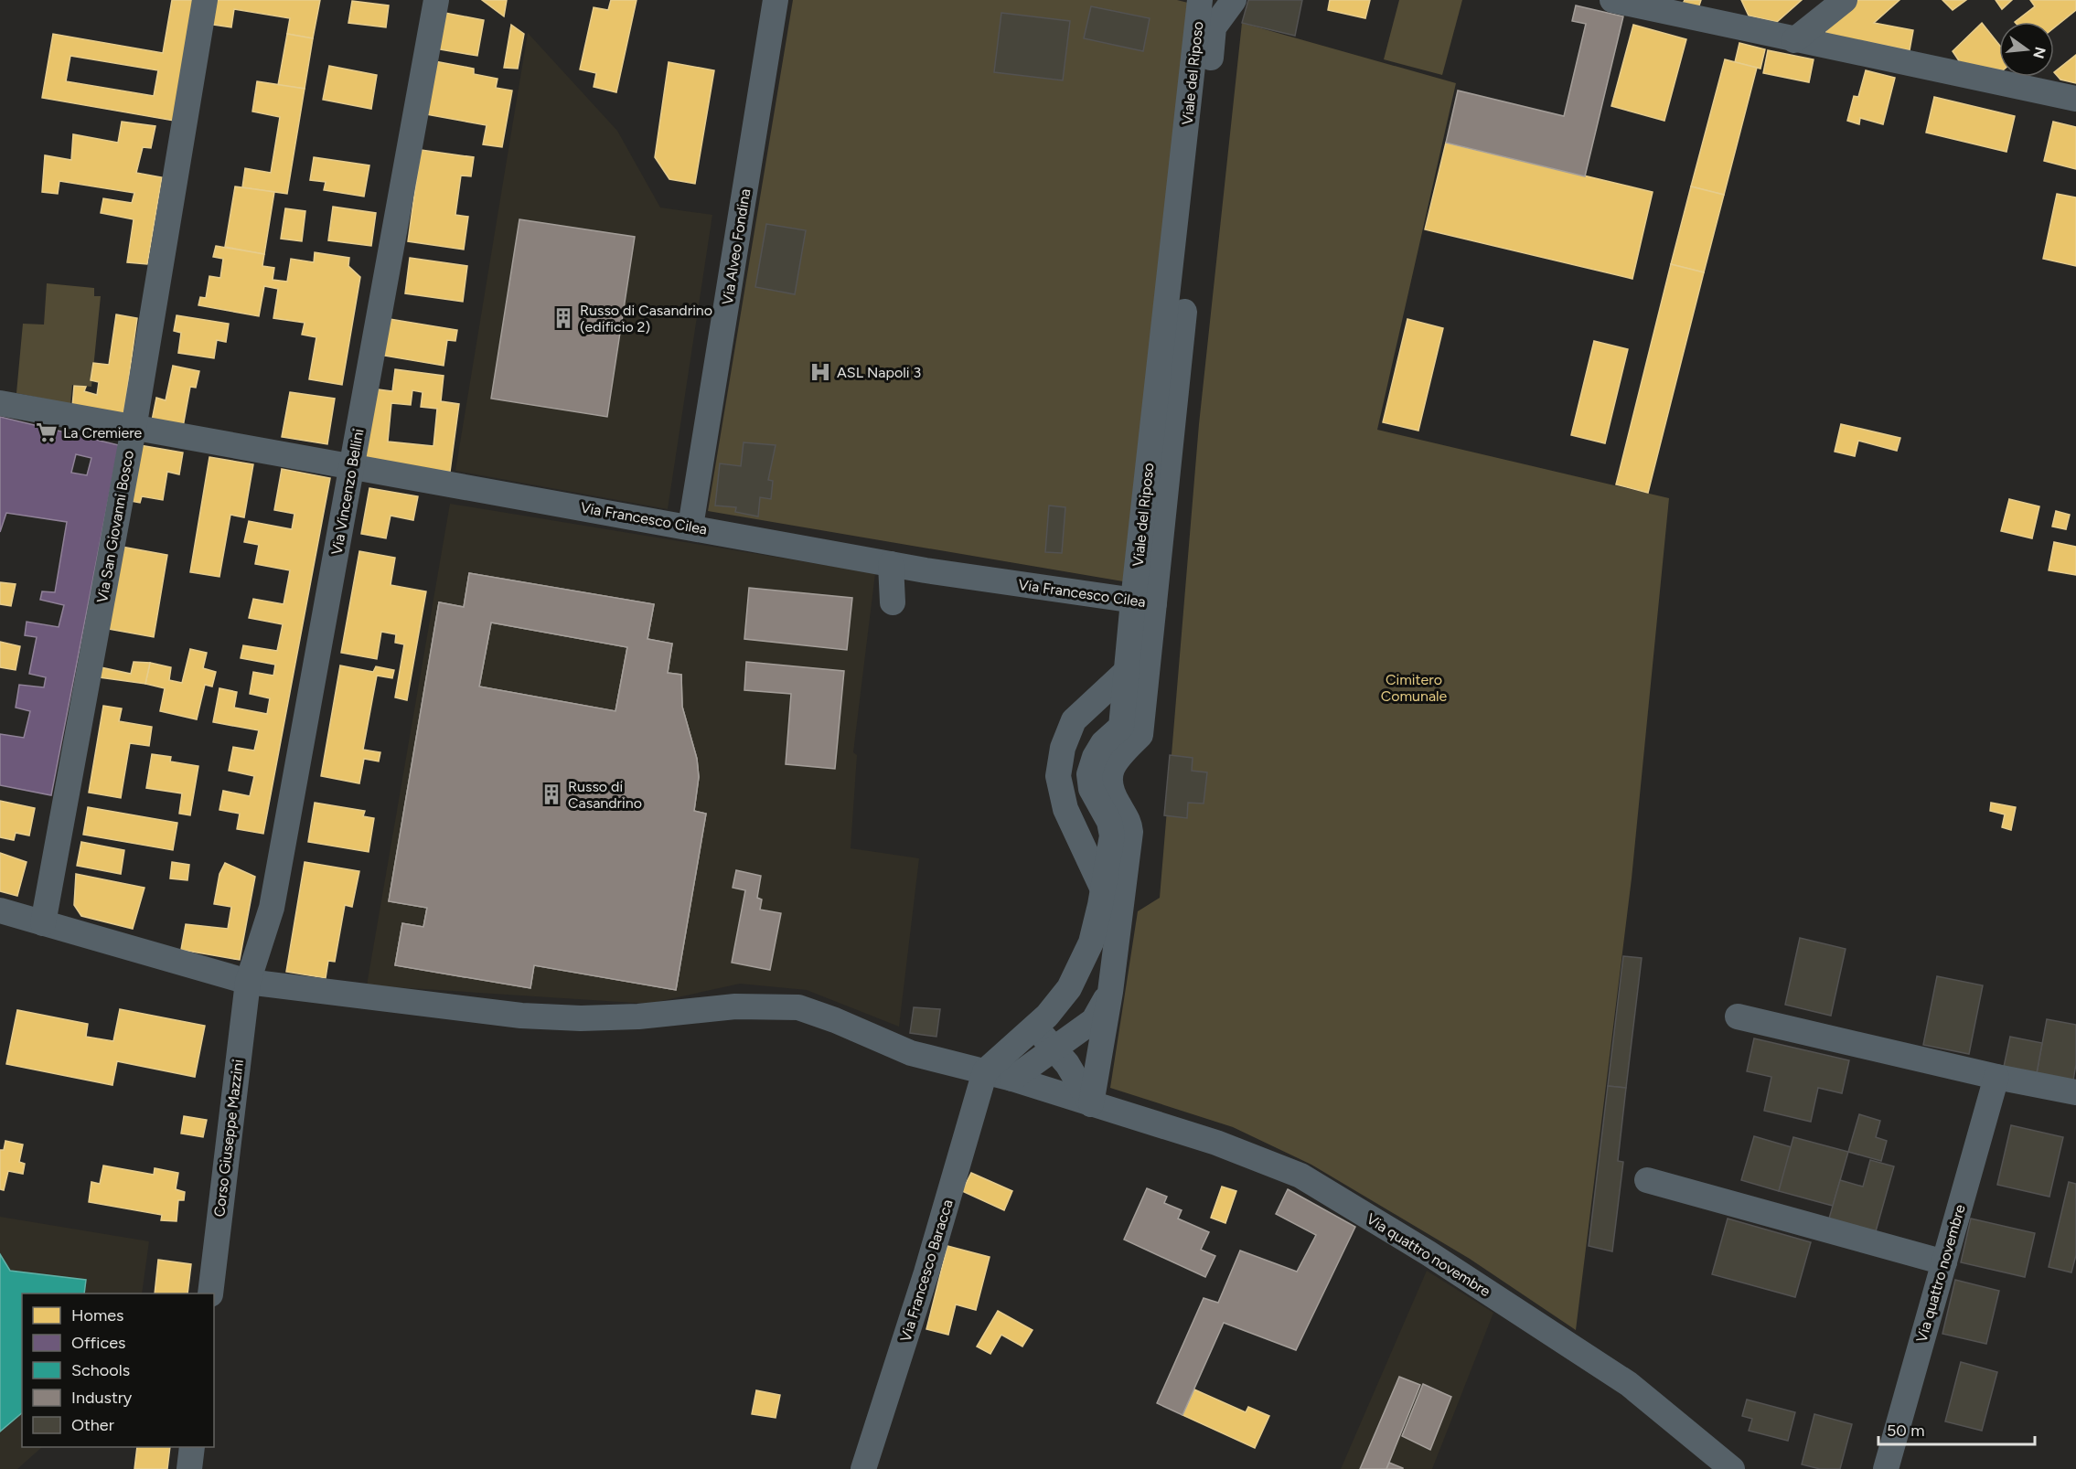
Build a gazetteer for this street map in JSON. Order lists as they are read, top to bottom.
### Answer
{
  "streets": {
    "street": [
      "Viale del Riposo",
      "Via Alveo Fondina",
      "Via Vincenzo Bellini",
      "Via Francesco Cilea",
      "Via San Giovanni Bosco",
      "Corso Giuseppe Mazzini",
      "Via quattro novembre",
      "Via Francesco Baracca"
    ]
  },
  "crossings": [
    ["Viale del Riposo", "Via Francesco Cilea"],
    ["Viale del Riposo", "Via quattro novembre"],
    ["Viale del Riposo", "Via Francesco Baracca"],
    ["Via Alveo Fondina", "Via Francesco Cilea"],
    ["Via Vincenzo Bellini", "Via Francesco Cilea"],
    ["Via Vincenzo Bellini", "Corso Giuseppe Mazzini"],
    ["Via Francesco Cilea", "Via San Giovanni Bosco"]
  ],
  "parks": ["Cimitero Comunale"],
  "places": {
    "building": ["Russo di Casandrino (edificio 2)", "Russo di Casandrino"],
    "hospital": ["ASL Napoli 3"],
    "supermarket": ["La Cremiere"]
  },
  "legend": [
    "Homes",
    "Offices",
    "Schools",
    "Industry",
    "Other"
  ],
  "scale_bar": "50 m",
  "north": "right"
}
